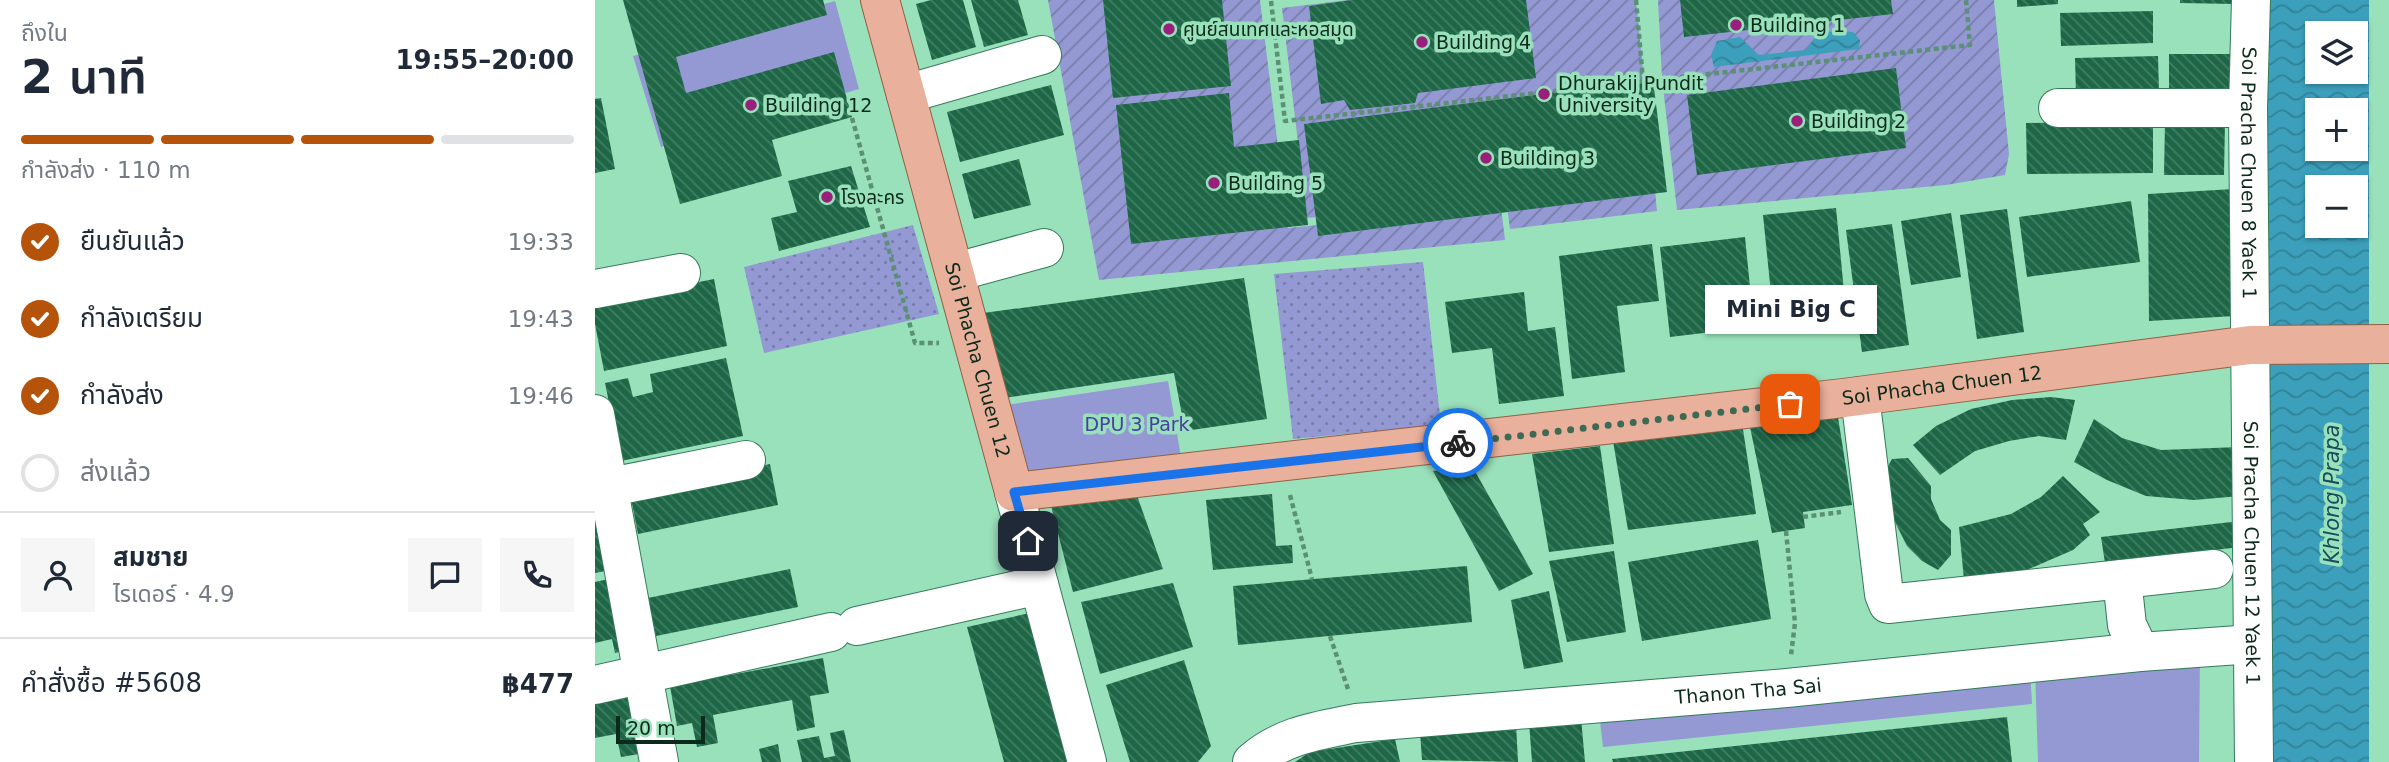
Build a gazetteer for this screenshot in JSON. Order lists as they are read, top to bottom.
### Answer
{
  "streets": {
    "main road": ["Soi Phacha Chuen 12"],
    "street": ["Soi Pracha Chuen 8 Yaek 1", "Soi Pracha Chuen 12 Yaek 1", "Thanon Tha Sai"]
  },
  "crossings": [
    ["Soi Pracha Chuen 8 Yaek 1", "Soi Phacha Chuen 12"],
    ["Soi Pracha Chuen 8 Yaek 1", "Soi Pracha Chuen 12 Yaek 1"],
    ["Soi Phacha Chuen 12", "Soi Pracha Chuen 12 Yaek 1"],
    ["Soi Pracha Chuen 12 Yaek 1", "Thanon Tha Sai"]
  ],
  "water": ["Khlong Prapa"],
  "parks": ["DPU 3 Park"],
  "places": [
    "Building 1",
    "ศูนย์สนเทศและหอสมุด",
    "Building 4",
    "Dhurakij Pundit University",
    "Building 12",
    "Building 2",
    "Building 3",
    "Building 5",
    "โรงละคร",
    "Mini Big C"
  ],
  "scale_bar": "20 m",
  "page": {
    "heading": ["2 นาที", "ถึงใน", "19:55–20:00"],
    "panel": [
      "สมชาย",
      "ไรเดอร์ · 4.9",
      "คำสั่งซื้อ #5608",
      "฿477"
    ],
    "map_buttons": ["+", "−"],
    "bar": "กำลังส่ง · 110 m",
    "list": [
      ["ยืนยันแล้ว", "19:33"],
      ["กำลังเตรียม", "19:43"],
      ["กำลังส่ง", "19:46"],
      "ส่งแล้ว"
    ],
    "bubble": "Mini Big C",
    "scale": "20 m"
  }
}
